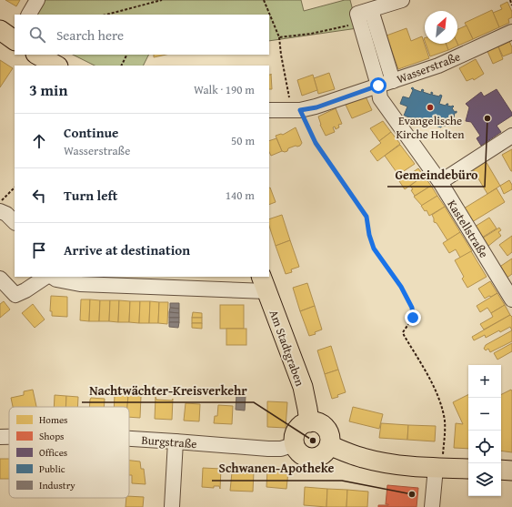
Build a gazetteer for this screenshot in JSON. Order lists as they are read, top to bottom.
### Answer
{
  "streets": {
    "main road": ["Am Stadtgraben"],
    "street": ["Wasserstraße", "Kastellstraße", "Burgstraße"]
  },
  "crossings": [
    ["Wasserstraße", "Kastellstraße"],
    ["Am Stadtgraben", "Burgstraße"]
  ],
  "places": [
    "Evangelische Kirche Holten",
    "Gemeindebüro",
    "Nachtwächter-Kreisverkehr",
    "Schwanen-Apotheke"
  ],
  "legend": [
    "Homes",
    "Shops",
    "Offices",
    "Public",
    "Industry"
  ],
  "north": "top right",
  "page": {
    "search": "Search here",
    "heading": ["3 min", "Walk · 190 m"],
    "list": [
      ["Continue", "Wasserstraße", "50 m"],
      ["Turn left", "140 m"],
      "Arrive at destination"
    ],
    "map_buttons": ["+", "−"]
  }
}
